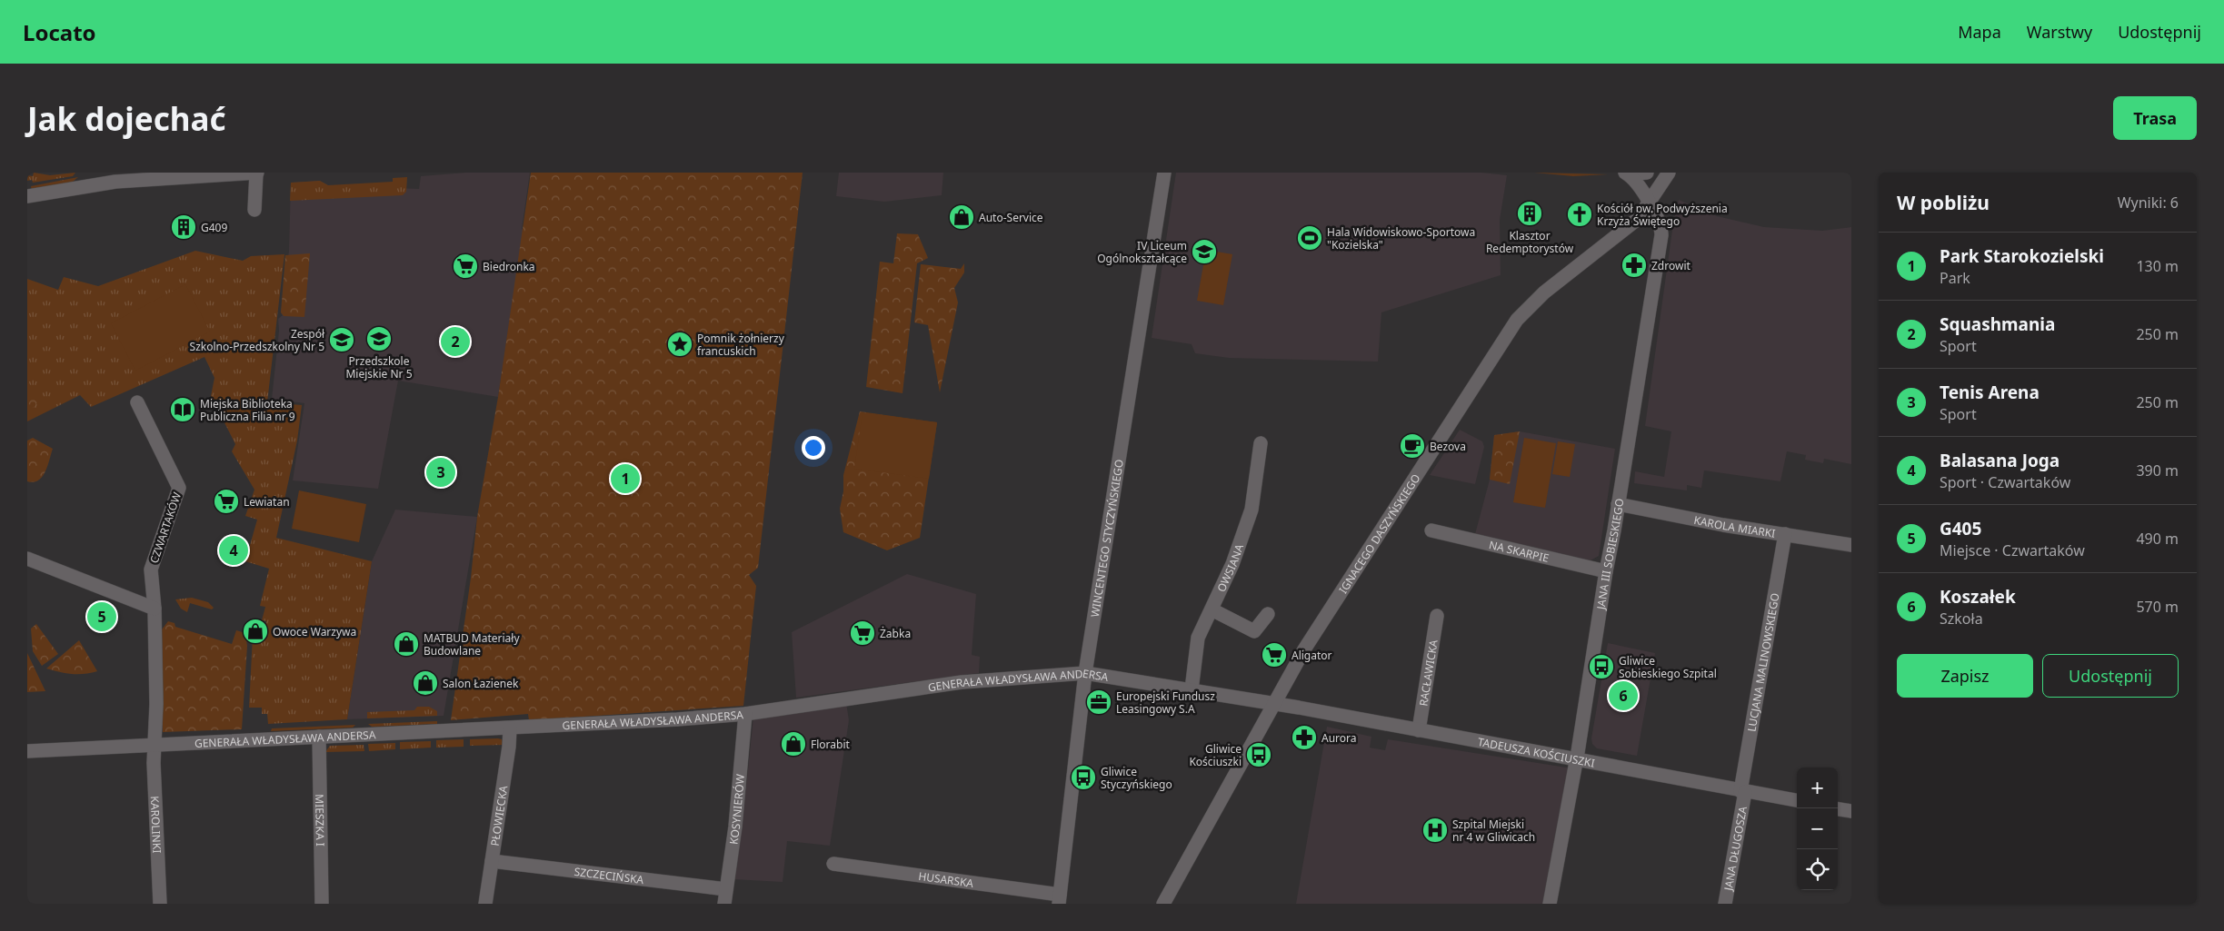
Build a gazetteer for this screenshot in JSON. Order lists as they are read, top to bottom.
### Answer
{
  "streets": {
    "street": [
      "KAROLA MIARKI",
      "CZWARTAKÓW",
      "IGNACEGO DASZYŃSKIEGO",
      "WINCENTEGO STYCZYŃSKIEGO",
      "NA SKARPIE",
      "JANA III SOBIESKIEGO",
      "OWSIANA",
      "LUCJANA MALINOWSKIEGO",
      "RACŁAWICKA",
      "GENERAŁA WŁADYSŁAWA ANDERSA",
      "TADEUSZA KOŚCIUSZKI",
      "KOSYNIERÓW",
      "PŁOWIECKA",
      "MIESZKA I",
      "KAROLINKI",
      "JANA DŁUGOSZA",
      "SZCZECIŃSKA",
      "HUSARSKA"
    ]
  },
  "crossings": [
    ["KAROLA MIARKI", "JANA III SOBIESKIEGO"],
    ["KAROLA MIARKI", "LUCJANA MALINOWSKIEGO"],
    ["CZWARTAKÓW", "GENERAŁA WŁADYSŁAWA ANDERSA"],
    ["CZWARTAKÓW", "KAROLINKI"],
    ["IGNACEGO DASZYŃSKIEGO", "JANA III SOBIESKIEGO"],
    ["IGNACEGO DASZYŃSKIEGO", "GENERAŁA WŁADYSŁAWA ANDERSA"],
    ["IGNACEGO DASZYŃSKIEGO", "TADEUSZA KOŚCIUSZKI"],
    ["WINCENTEGO STYCZYŃSKIEGO", "GENERAŁA WŁADYSŁAWA ANDERSA"],
    ["WINCENTEGO STYCZYŃSKIEGO", "HUSARSKA"],
    ["NA SKARPIE", "JANA III SOBIESKIEGO"],
    ["JANA III SOBIESKIEGO", "TADEUSZA KOŚCIUSZKI"],
    ["OWSIANA", "GENERAŁA WŁADYSŁAWA ANDERSA"],
    ["LUCJANA MALINOWSKIEGO", "TADEUSZA KOŚCIUSZKI"],
    ["LUCJANA MALINOWSKIEGO", "JANA DŁUGOSZA"],
    ["RACŁAWICKA", "TADEUSZA KOŚCIUSZKI"],
    ["GENERAŁA WŁADYSŁAWA ANDERSA", "TADEUSZA KOŚCIUSZKI"],
    ["GENERAŁA WŁADYSŁAWA ANDERSA", "KOSYNIERÓW"],
    ["GENERAŁA WŁADYSŁAWA ANDERSA", "PŁOWIECKA"],
    ["GENERAŁA WŁADYSŁAWA ANDERSA", "MIESZKA I"],
    ["GENERAŁA WŁADYSŁAWA ANDERSA", "KAROLINKI"],
    ["TADEUSZA KOŚCIUSZKI", "JANA DŁUGOSZA"],
    ["KOSYNIERÓW", "SZCZECIŃSKA"],
    ["PŁOWIECKA", "SZCZECIŃSKA"]
  ],
  "places": {
    "building": ["Klasztor Redemptorystów", "G409"],
    "church": ["Kościół pw. Podwyższenia Krzyża Świętego"],
    "shop": [
      "Auto-Service",
      "Owoce Warzywa",
      "MATBUD Materiały Budowlane",
      "Salon Łazienek",
      "Florabit"
    ],
    "sports": ["Hala Widowiskowo-Sportowa \"Kozielska\""],
    "school or university": ["IV Liceum Ogólnokształcące", "Przedszkole Miejskie Nr 5", "Zespół Szkolno-Przedszkolny Nr 5"],
    "pharmacy": ["Zdrowit", "Aurora"],
    "supermarket": [
      "Biedronka",
      "Lewiatan",
      "Żabka",
      "Aligator"
    ],
    "place": ["Pomnik żołnierzy francuskich"],
    "library": ["Miejska Biblioteka Publiczna Filia nr 9"],
    "cafe": ["Bezova"],
    "bus stop": ["Gliwice Sobieskiego Szpital", "Gliwice Kościuszki", "Gliwice Styczyńskiego"],
    "office": ["Europejski Fundusz Leasingowy S.A"],
    "hospital": ["Szpital Miejski nr 4 w Gliwicach"]
  },
  "page": {
    "header": "Locato",
    "nav": ["Mapa", "Warstwy", "Udostępnij"],
    "buttons": [
      "Trasa",
      ["Zapisz", "Udostępnij"]
    ],
    "title": "Jak dojechać",
    "heading": ["W pobliżu", "Wyniki: 6"],
    "list": [
      {
        "mark": "1",
        "name": "Park Starokozielski",
        "note": "Park",
        "value": "130 m"
      },
      {
        "mark": "2",
        "name": "Squashmania",
        "note": "Sport",
        "value": "250 m"
      },
      {
        "mark": "3",
        "name": "Tenis Arena",
        "note": "Sport",
        "value": "250 m"
      },
      {
        "mark": "4",
        "name": "Balasana Joga",
        "note": "Sport · Czwartaków",
        "value": "390 m"
      },
      {
        "mark": "5",
        "name": "G405",
        "note": "Miejsce · Czwartaków",
        "value": "490 m"
      },
      {
        "mark": "6",
        "name": "Koszałek",
        "note": "Szkoła",
        "value": "570 m"
      }
    ],
    "pins": [
      "2",
      "3",
      "1",
      "4",
      "5",
      "6"
    ],
    "map_buttons": ["+", "−"]
  }
}
